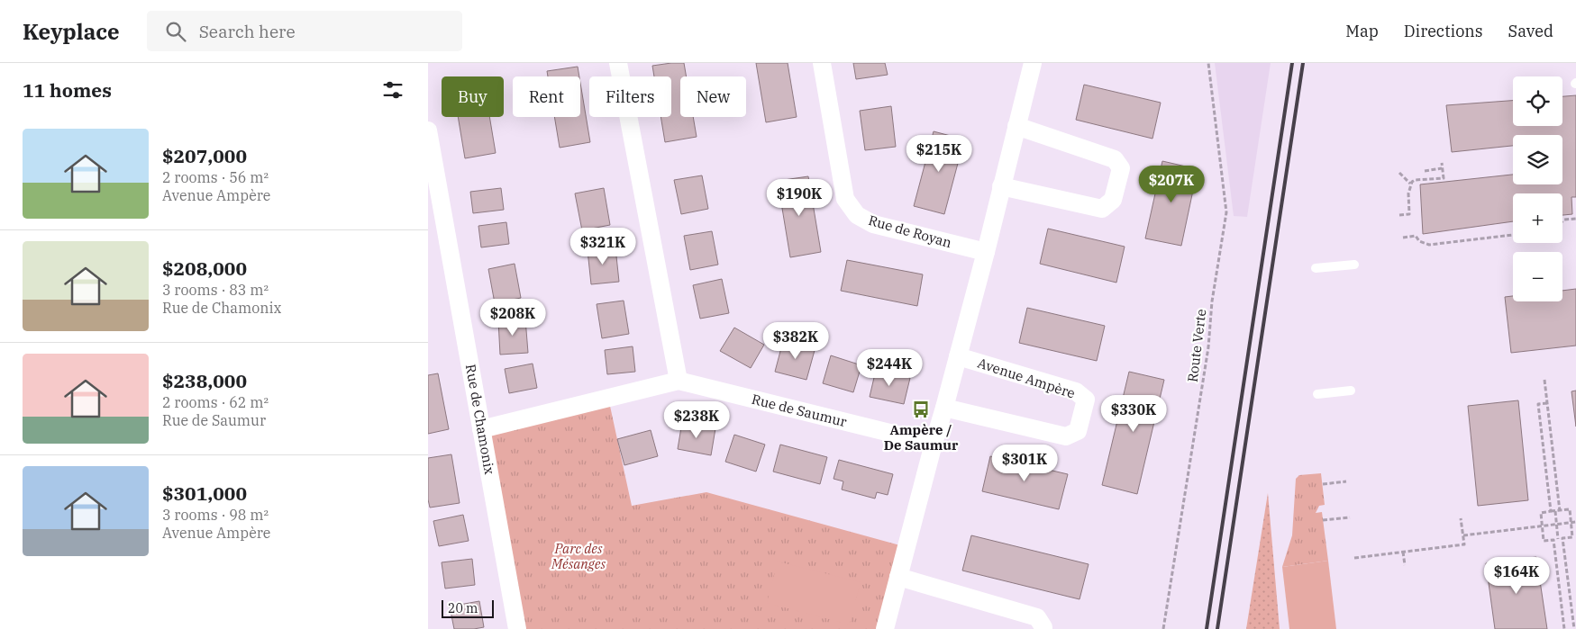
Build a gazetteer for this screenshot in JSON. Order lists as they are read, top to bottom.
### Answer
{
  "streets": {
    "street": [
      "Rue de Royan",
      "Avenue Ampère",
      "Rue de Saumur",
      "Rue de Chamonix"
    ],
    "path": ["Route Verte"]
  },
  "crossings": [
    ["Rue de Saumur", "Rue de Chamonix"]
  ],
  "parks": ["Parc des Mésanges"],
  "places": {
    "bus stop": ["Ampère / De Saumur"]
  },
  "scale_bar": "20 m",
  "page": {
    "header": "Keyplace",
    "search": "Search here",
    "nav": ["Map", "Directions", "Saved"],
    "heading": "11 homes",
    "map_buttons": ["+", "−"],
    "chip": [
      "Buy",
      "Rent",
      "Filters",
      "New"
    ],
    "list": [
      {
        "name": "$207,000",
        "note": "2 rooms · 56 m² · Avenue Ampère"
      },
      {
        "name": "$208,000",
        "note": "3 rooms · 83 m² · Rue de Chamonix"
      },
      {
        "name": "$238,000",
        "note": "2 rooms · 62 m² · Rue de Saumur"
      },
      {
        "name": "$301,000",
        "note": "3 rooms · 98 m² · Avenue Ampère"
      }
    ],
    "price": [
      "$215K",
      "$207K",
      "$190K",
      "$321K",
      "$208K",
      "$382K",
      "$244K",
      "$330K",
      "$238K",
      "$301K",
      "$164K"
    ],
    "scale": "20 m"
  }
}
